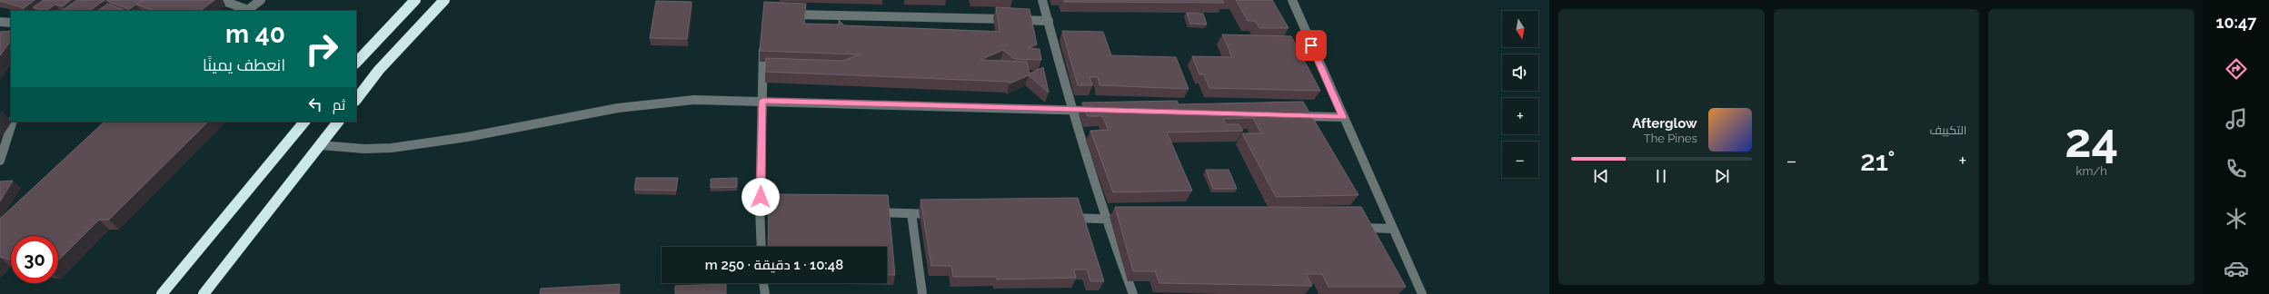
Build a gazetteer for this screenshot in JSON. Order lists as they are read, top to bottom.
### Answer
{
  "north": "bottom",
  "page": {
    "tabs": "10:47",
    "tile": [
      ["24", "km/h"],
      "التكييف"
    ],
    "map_buttons": ["+", "−"],
    "turn": ["40 m", "انعطف يمينًا"],
    "then": "ثم",
    "song": ["Afterglow", "The Pines"],
    "heat": ["−", "21°", "+"],
    "limit": "30",
    "trip": "10:48 · 1 دقيقة · 250 m"
  }
}
